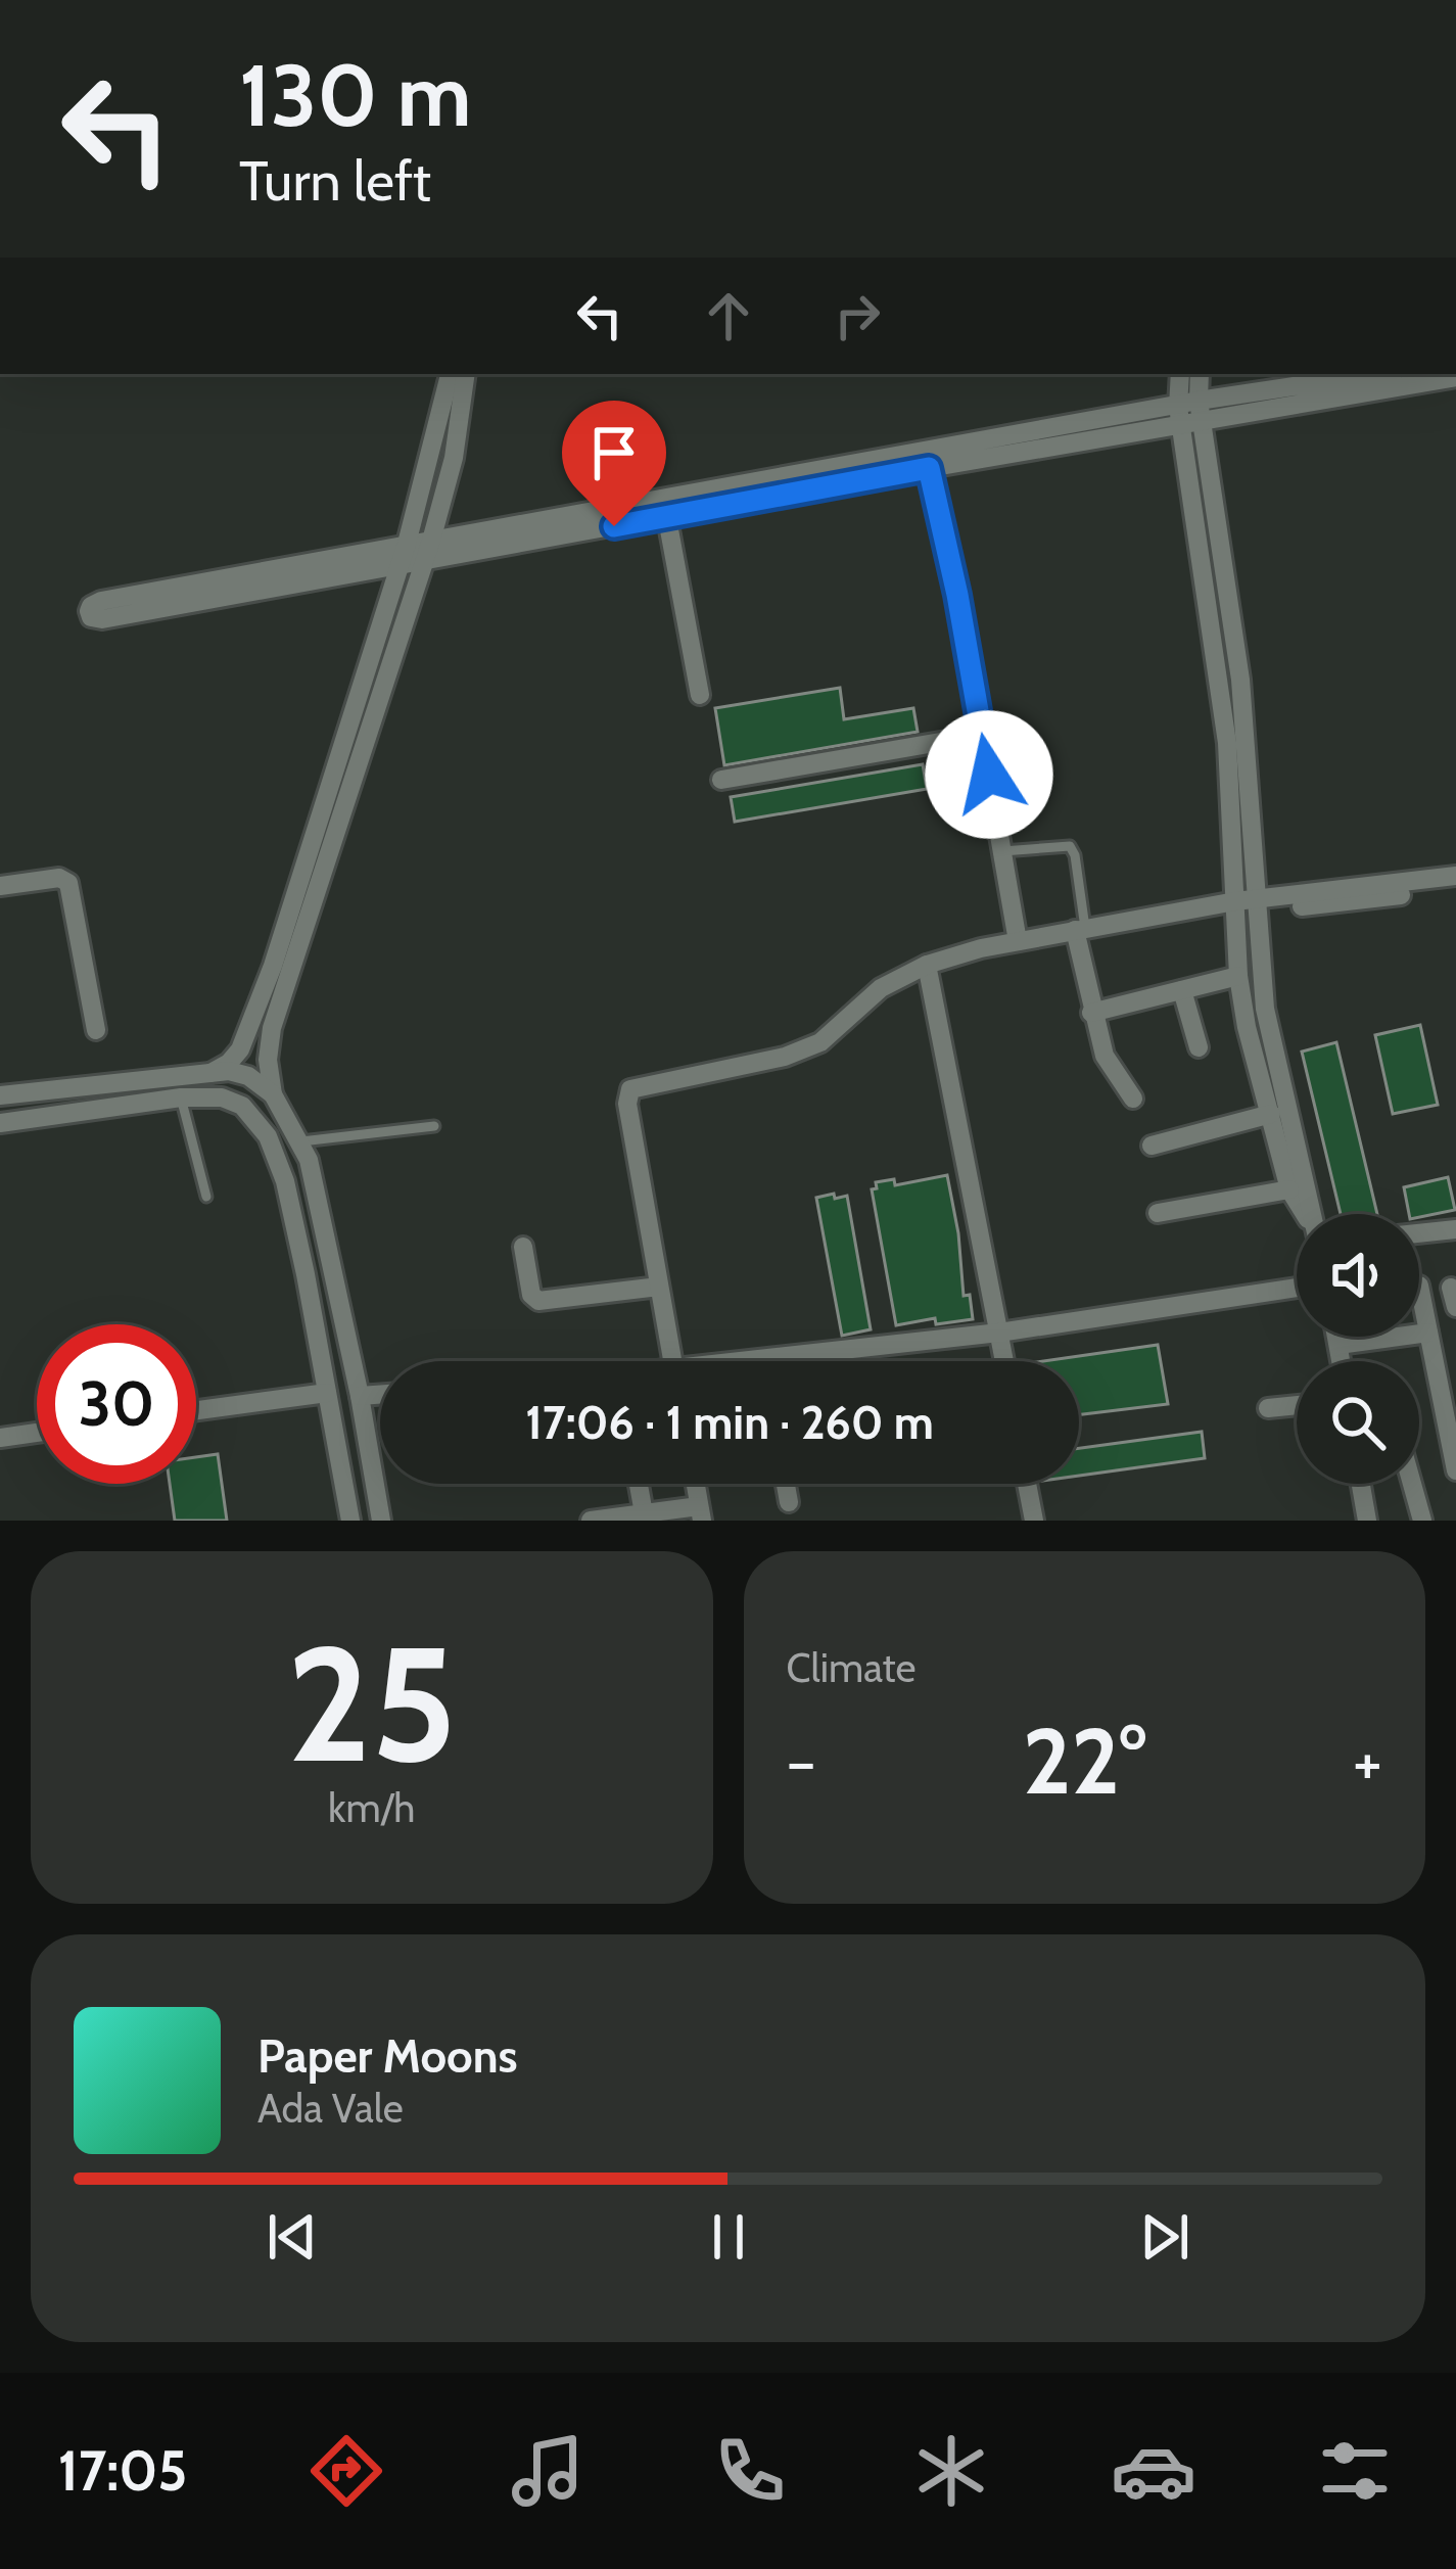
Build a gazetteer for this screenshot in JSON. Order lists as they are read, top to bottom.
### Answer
{
  "page": {
    "turn": ["130 m", "Turn left"],
    "limit": "30",
    "trip": "17:06 · 1 min · 260 m",
    "tile": [
      ["25", "km/h"],
      "Climate"
    ],
    "heat": ["−", "22°", "+"],
    "song": ["Paper Moons", "Ada Vale"],
    "tabs": "17:05"
  }
}
